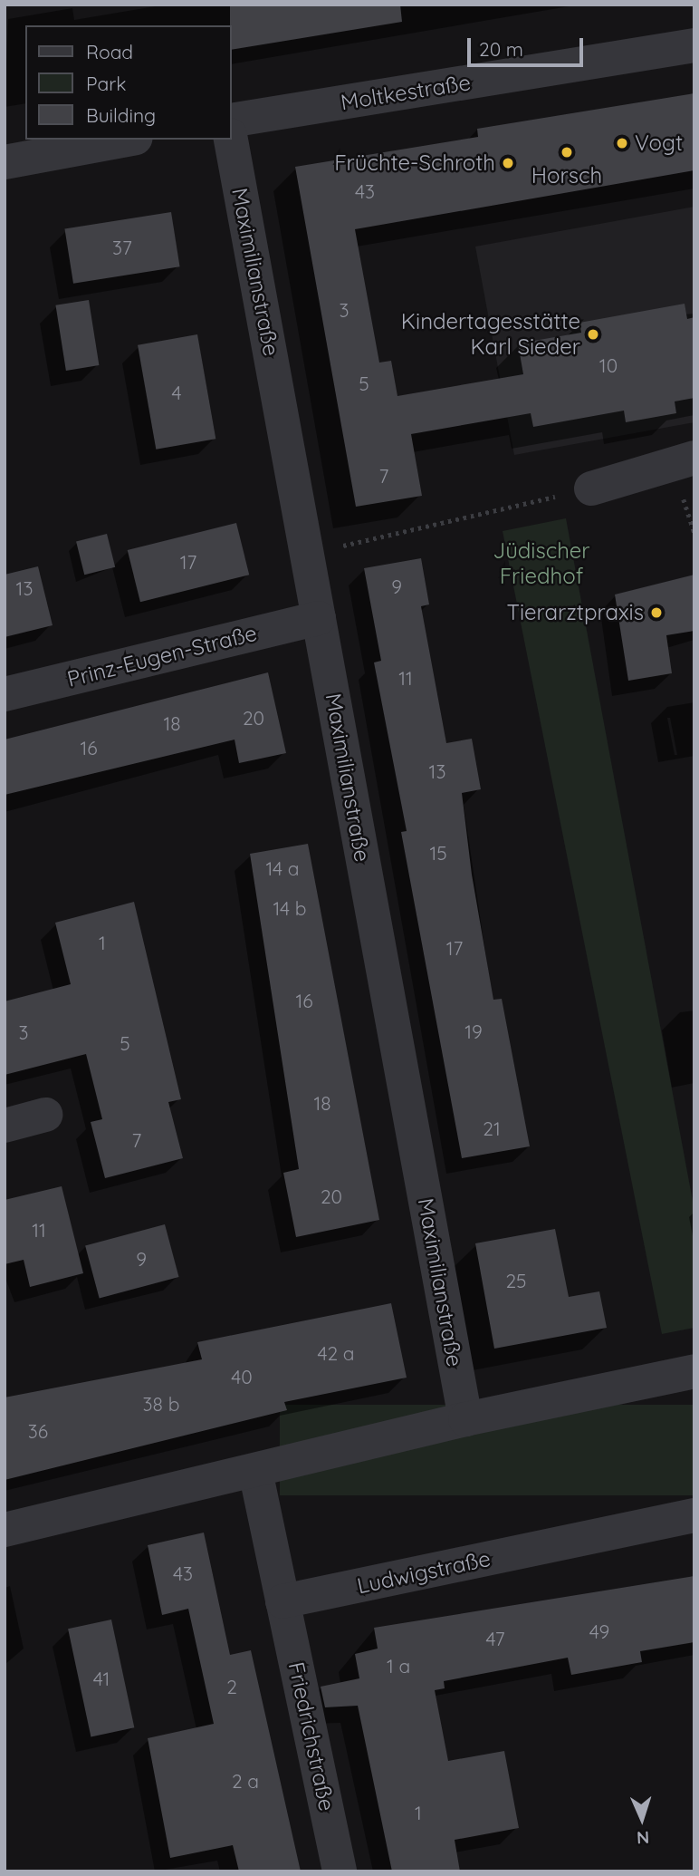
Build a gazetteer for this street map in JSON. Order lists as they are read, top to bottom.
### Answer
{
  "streets": {
    "street": [
      "Moltkestraße",
      "Maximilianstraße",
      "Prinz-Eugen-Straße",
      "Ludwigstraße",
      "Friedrichstraße"
    ]
  },
  "crossings": [
    ["Maximilianstraße", "Prinz-Eugen-Straße"],
    ["Ludwigstraße", "Friedrichstraße"]
  ],
  "parks": ["Jüdischer Friedhof"],
  "places": [
    "Vogt",
    "Horsch",
    "Früchte-Schroth",
    "Kindertagesstätte Karl Sieder",
    "Tierarztpraxis"
  ],
  "house_numbers": [
    "43",
    "37",
    "3",
    "10",
    "5",
    "4",
    "7",
    "17",
    "9",
    "13",
    "11",
    "20",
    "18",
    "16",
    "13",
    "15",
    "14 a",
    "14 b",
    "1",
    "17",
    "16",
    "19",
    "3",
    "5",
    "18",
    "21",
    "7",
    "20",
    "11",
    "9",
    "25",
    "42 a",
    "40",
    "38 b",
    "36",
    "43",
    "49",
    "47",
    "1 a",
    "41",
    "2",
    "2 a",
    "1"
  ],
  "legend": ["Road", "Park", "Building"],
  "scale_bar": "20 m",
  "north": "bottom"
}
